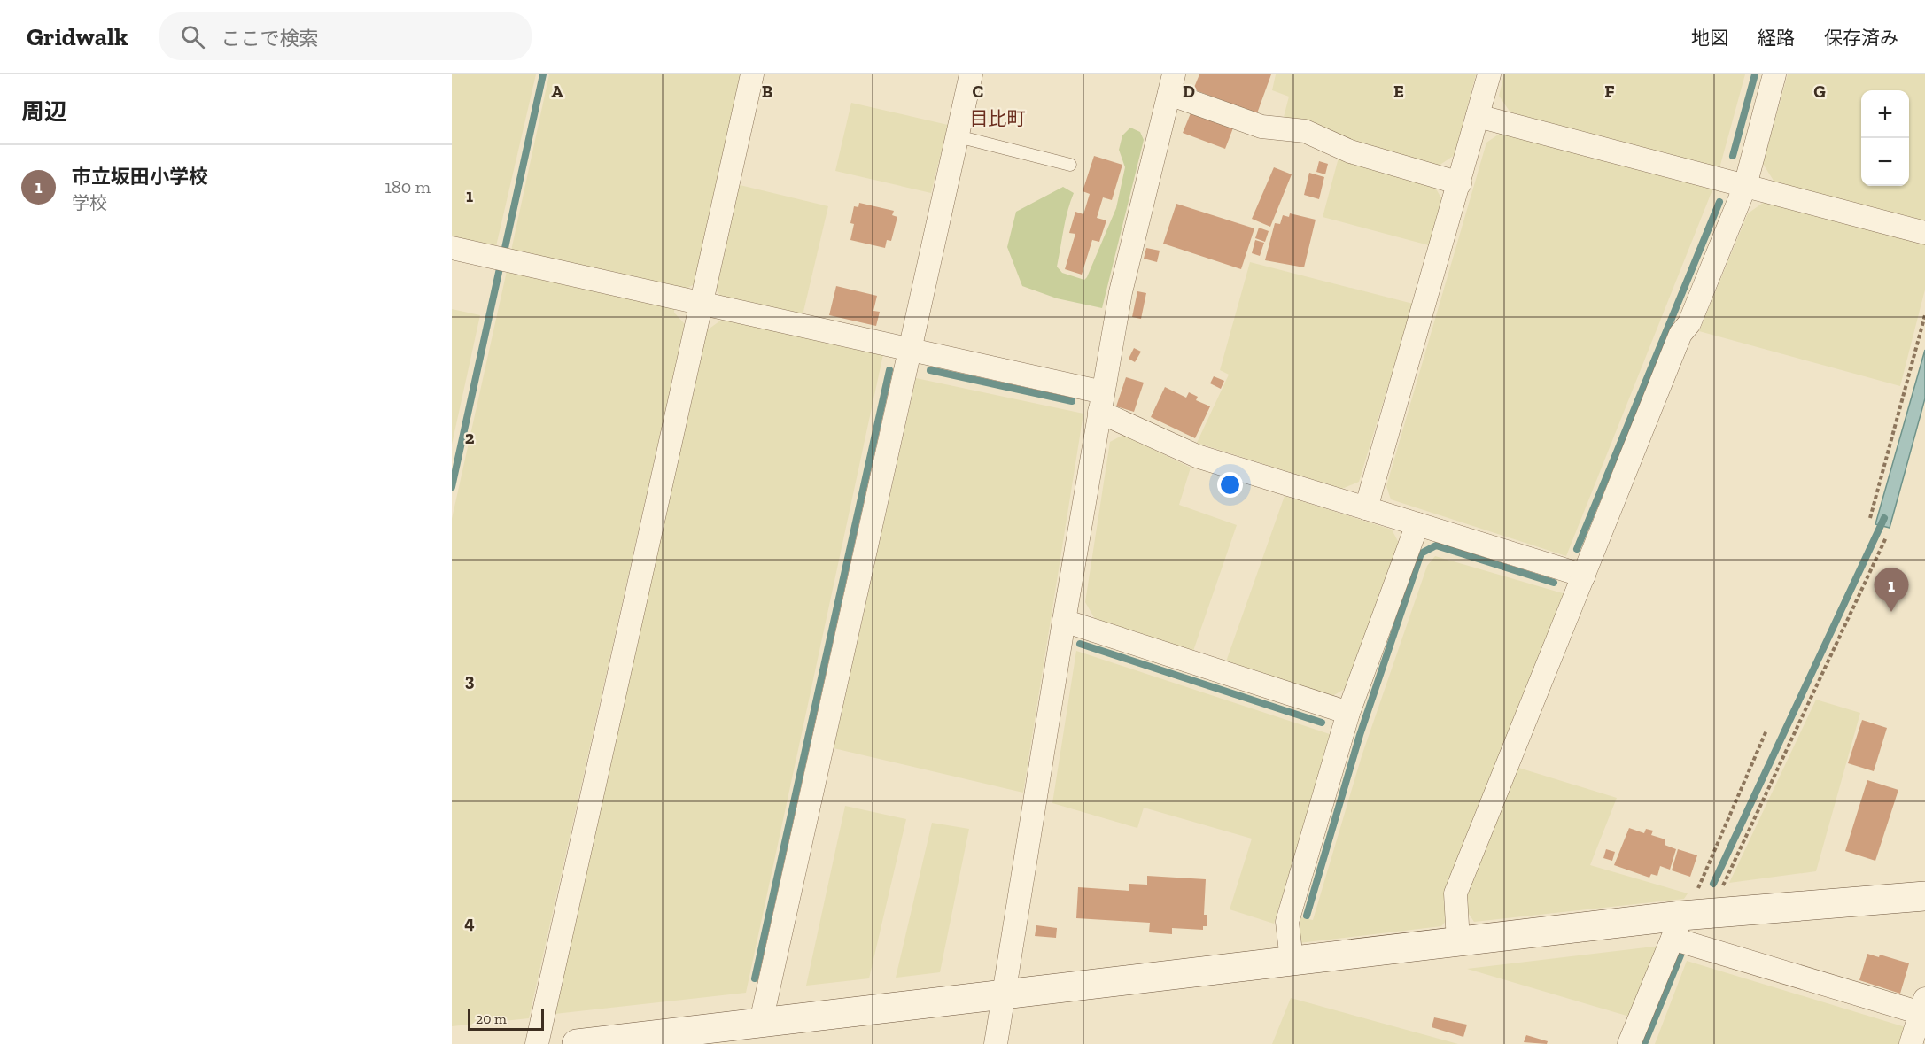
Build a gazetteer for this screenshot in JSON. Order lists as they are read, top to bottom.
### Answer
{
  "districts": ["目比町"],
  "scale_bar": "20 m",
  "page": {
    "header": "Gridwalk",
    "search": "ここで検索",
    "nav": ["地図", "経路", "保存済み"],
    "heading": "周辺",
    "map_buttons": ["+", "−"],
    "list": [
      {
        "mark": "1",
        "name": "市立坂田小学校",
        "note": "学校",
        "value": "180 m"
      }
    ],
    "pins": "1",
    "scale": "20 m"
  },
  "grid": {
    "columns": [
      "A",
      "B",
      "C",
      "D",
      "E",
      "F",
      "G"
    ],
    "rows": [
      "1",
      "2",
      "3",
      "4"
    ]
  }
}
